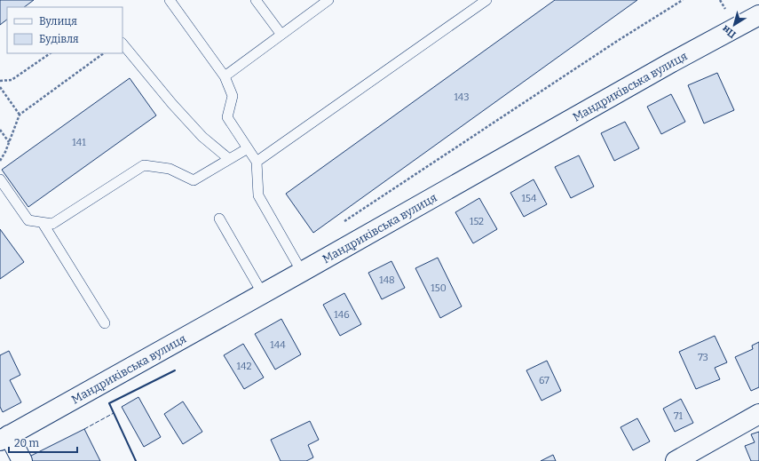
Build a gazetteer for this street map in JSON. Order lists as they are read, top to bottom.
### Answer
{
  "streets": {
    "street": ["Мандриківська вулиця"]
  },
  "house_numbers": [
    "143",
    "141",
    "154",
    "152",
    "148",
    "150",
    "146",
    "144",
    "73",
    "142",
    "67",
    "71"
  ],
  "legend": ["Вулиця", "Будівля"],
  "scale_bar": "20 m",
  "north": "bottom left"
}
